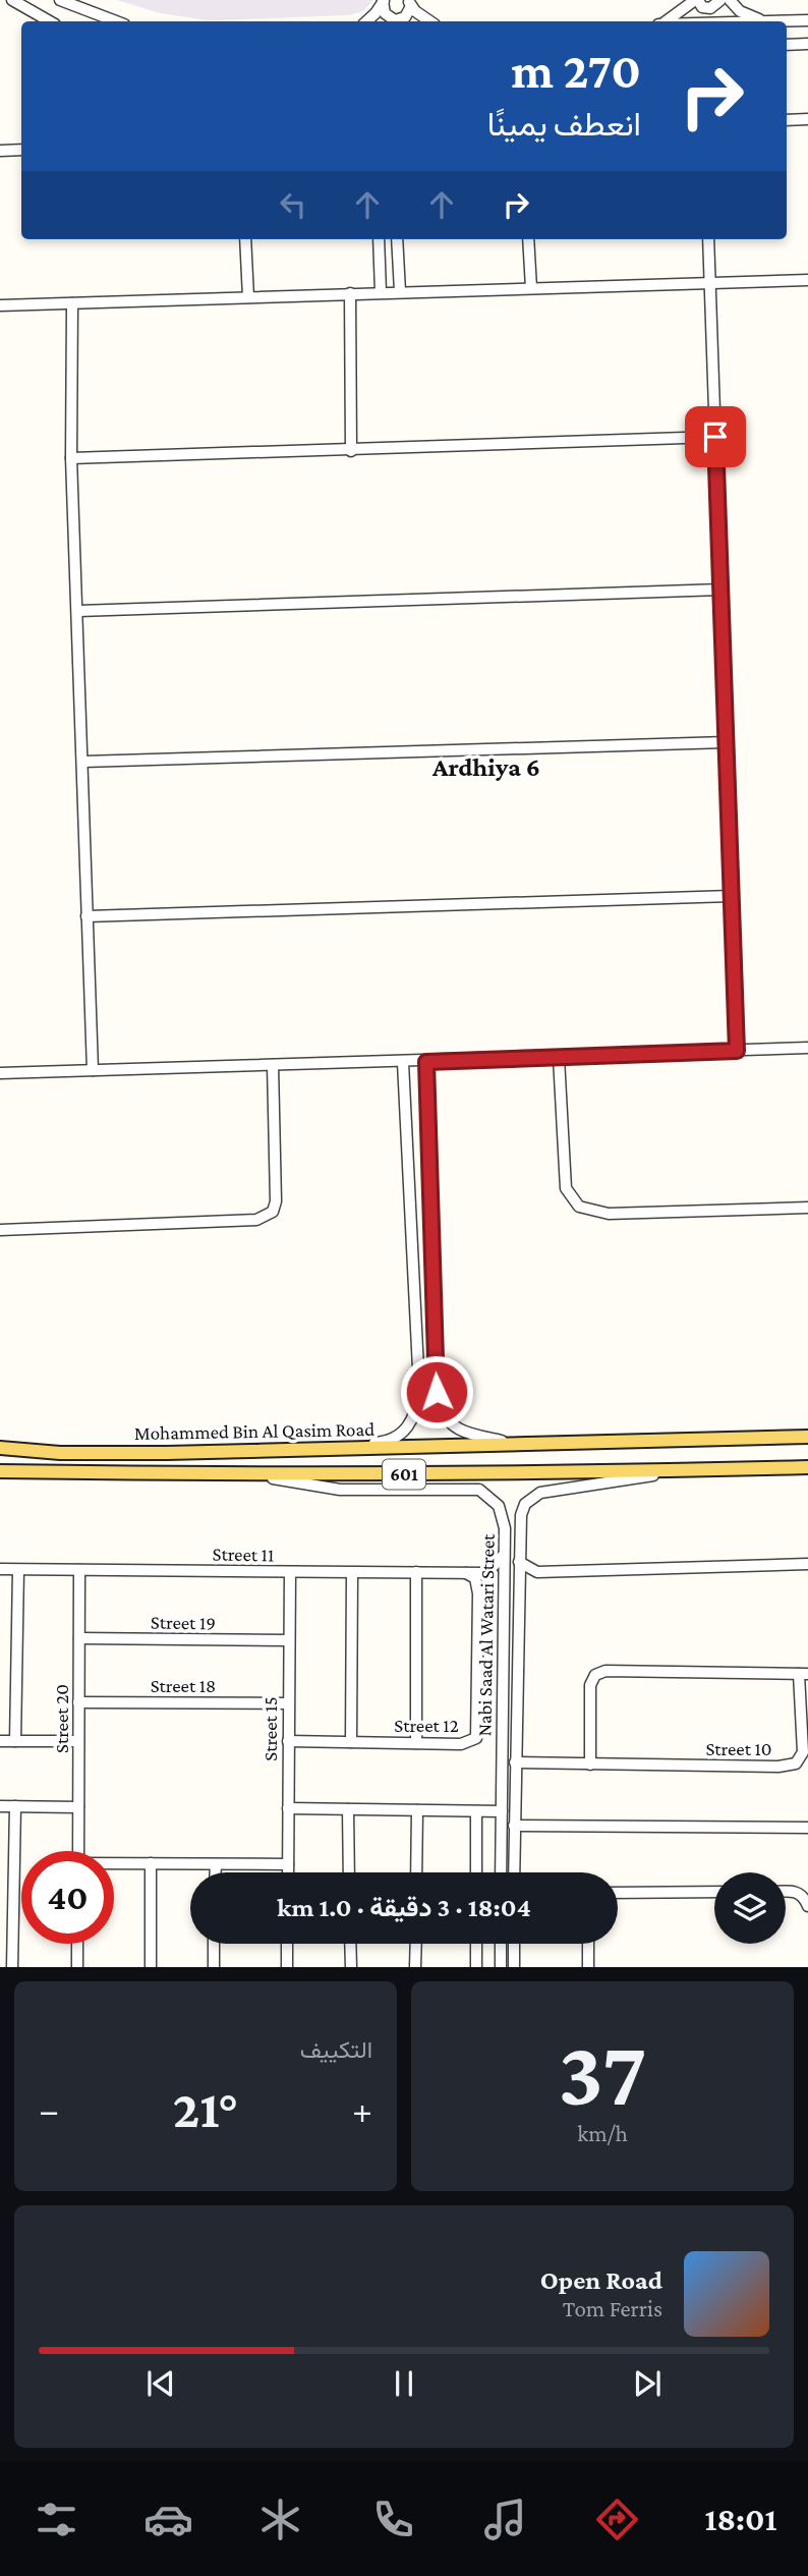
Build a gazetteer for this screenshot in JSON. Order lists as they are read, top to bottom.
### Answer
{
  "streets": {
    "main road": ["Mohammed Bin Al Qasim Road", "601"],
    "street": [
      "Street 11",
      "Street 19",
      "Nabi Saad Al Watari Street",
      "Street 18",
      "Street 20",
      "Street 12",
      "Street 15",
      "Street 10"
    ]
  },
  "crossings": [
    ["601", "Nabi Saad Al Watari Street"],
    ["Street 11", "Street 20"],
    ["Street 11", "Street 12"],
    ["Street 11", "Street 15"],
    ["Street 19", "Street 20"],
    ["Street 19", "Street 15"],
    ["Nabi Saad Al Watari Street", "Street 10"],
    ["Street 18", "Street 20"],
    ["Street 18", "Street 15"],
    ["Street 12", "Street 15"]
  ],
  "districts": ["Ardhiya 6"],
  "page": {
    "turn": ["270 m", "انعطف يمينًا"],
    "limit": "40",
    "trip": "18:04 · 3 دقيقة · 1.0 km",
    "tile": [
      ["37", "km/h"],
      "التكييف"
    ],
    "heat": ["−", "21°", "+"],
    "song": ["Open Road", "Tom Ferris"],
    "tabs": "18:01"
  }
}
